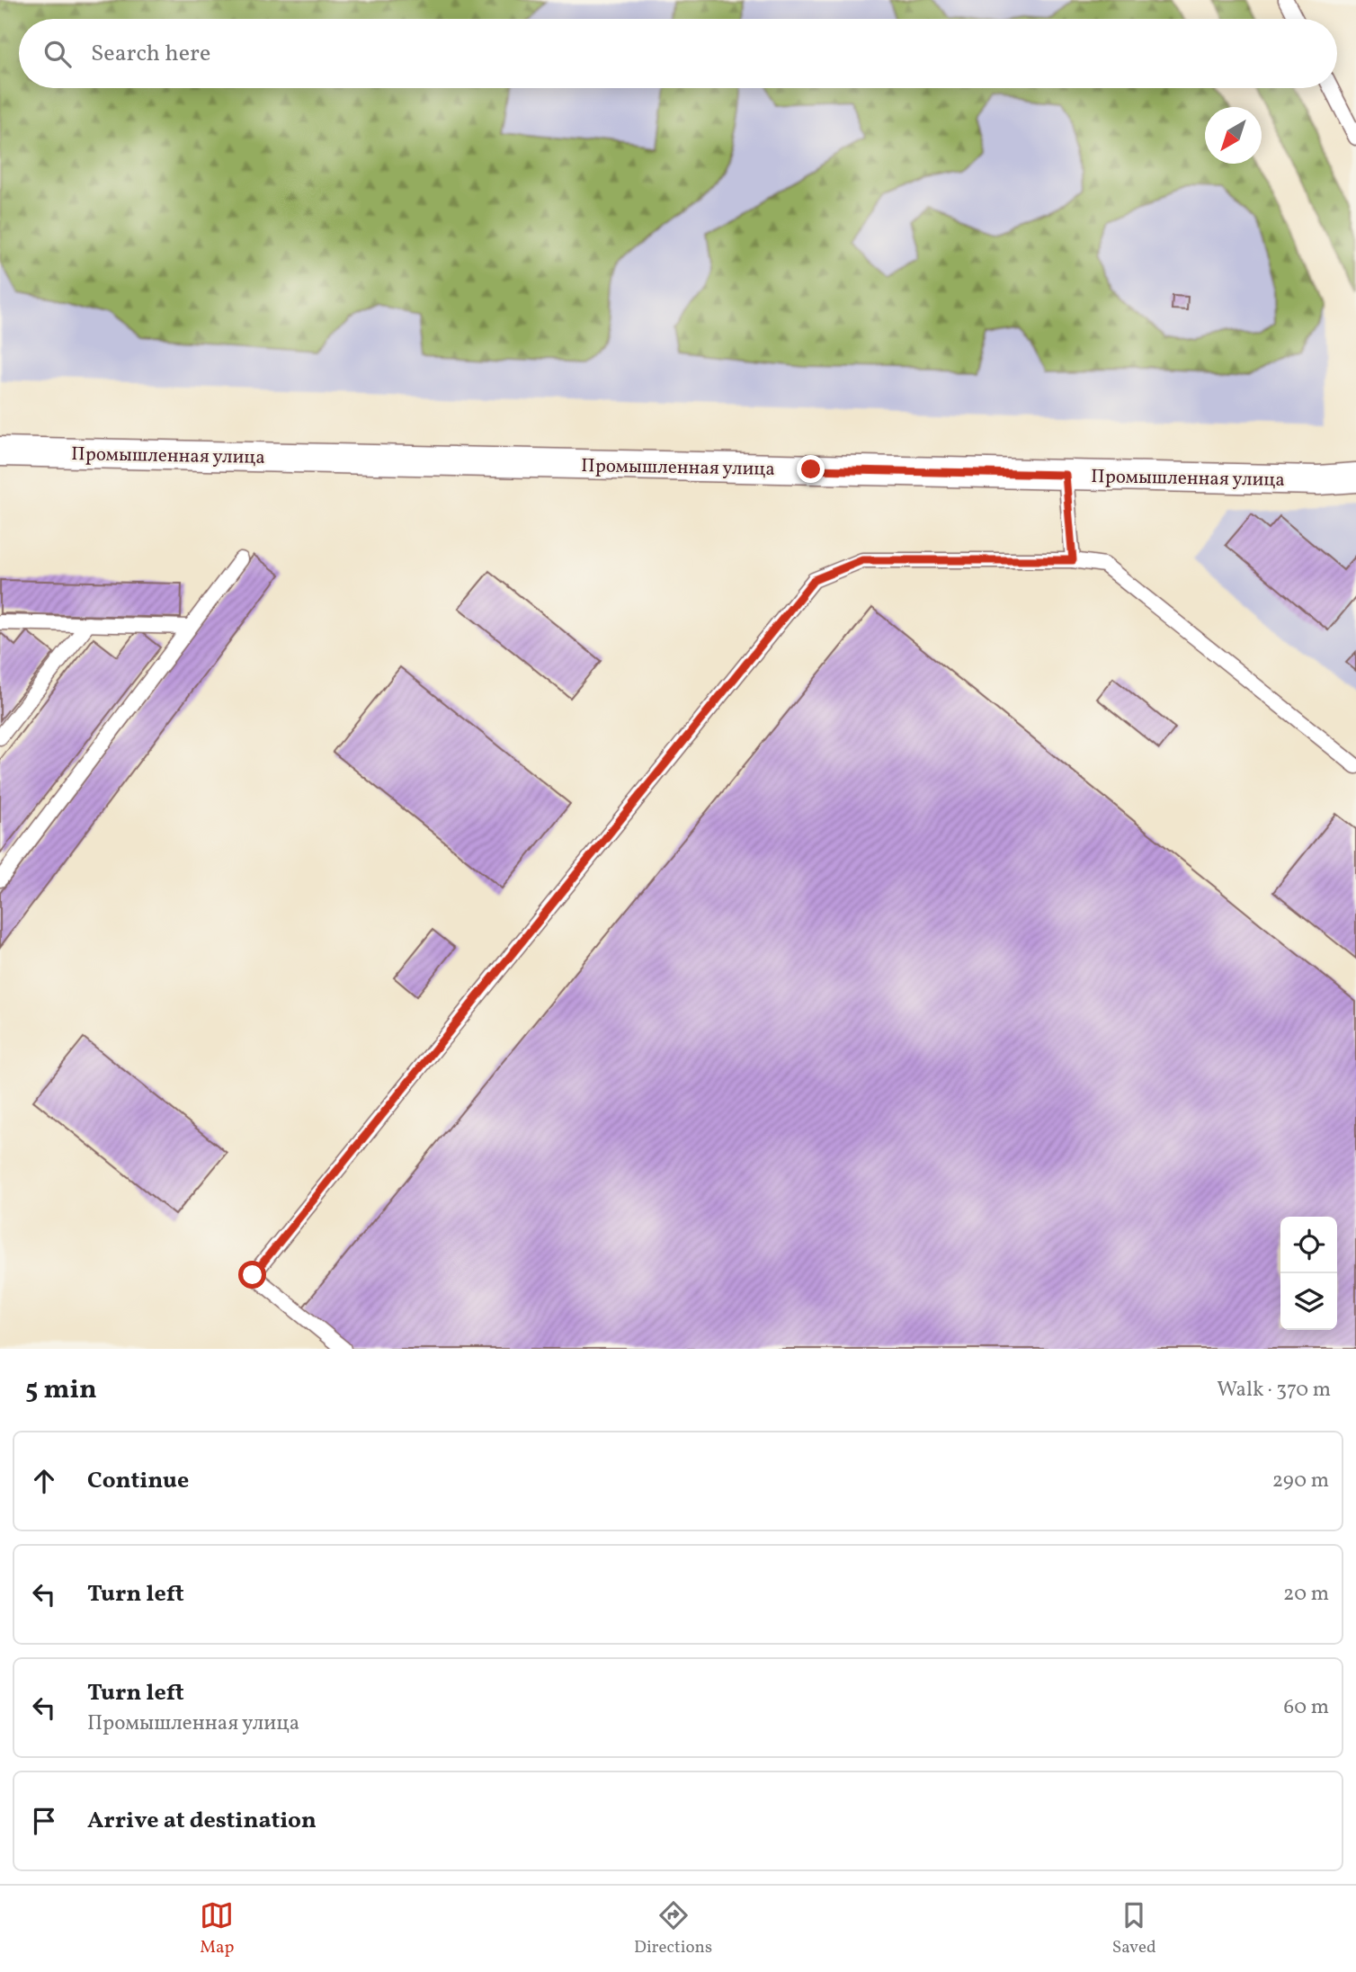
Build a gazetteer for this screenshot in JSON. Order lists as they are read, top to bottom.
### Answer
{
  "streets": {
    "street": ["Промышленная улица"]
  },
  "north": "bottom left",
  "page": {
    "search": "Search here",
    "heading": ["5 min", "Walk · 370 m"],
    "list": [
      ["Continue", "290 m"],
      ["Turn left", "20 m"],
      ["Turn left", "Промышленная улица", "60 m"],
      "Arrive at destination"
    ],
    "nav": ["Map", "Directions", "Saved"]
  }
}
